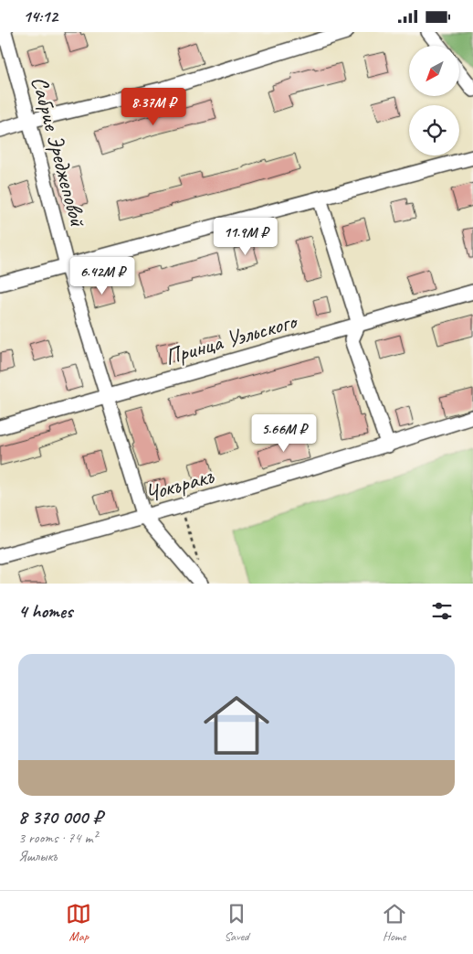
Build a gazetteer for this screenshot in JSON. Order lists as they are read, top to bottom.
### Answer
{
  "streets": {
    "street": ["Сабрие Эреджеповой", "Принца Уэльского", "Чокъракъ"]
  },
  "crossings": [
    ["Сабрие Эреджеповой", "Принца Уэльского"],
    ["Сабрие Эреджеповой", "Чокъракъ"]
  ],
  "north": "bottom left",
  "page": {
    "status": "14:12",
    "price": [
      "8.37M ₽",
      "11.9M ₽",
      "6.42M ₽",
      "5.66M ₽"
    ],
    "heading": "4 homes",
    "list": [
      {
        "name": "8 370 000 ₽",
        "note": "3 rooms · 74 m² · Яшлыкъ"
      }
    ],
    "tabs": ["Map", "Saved", "Home"]
  }
}
